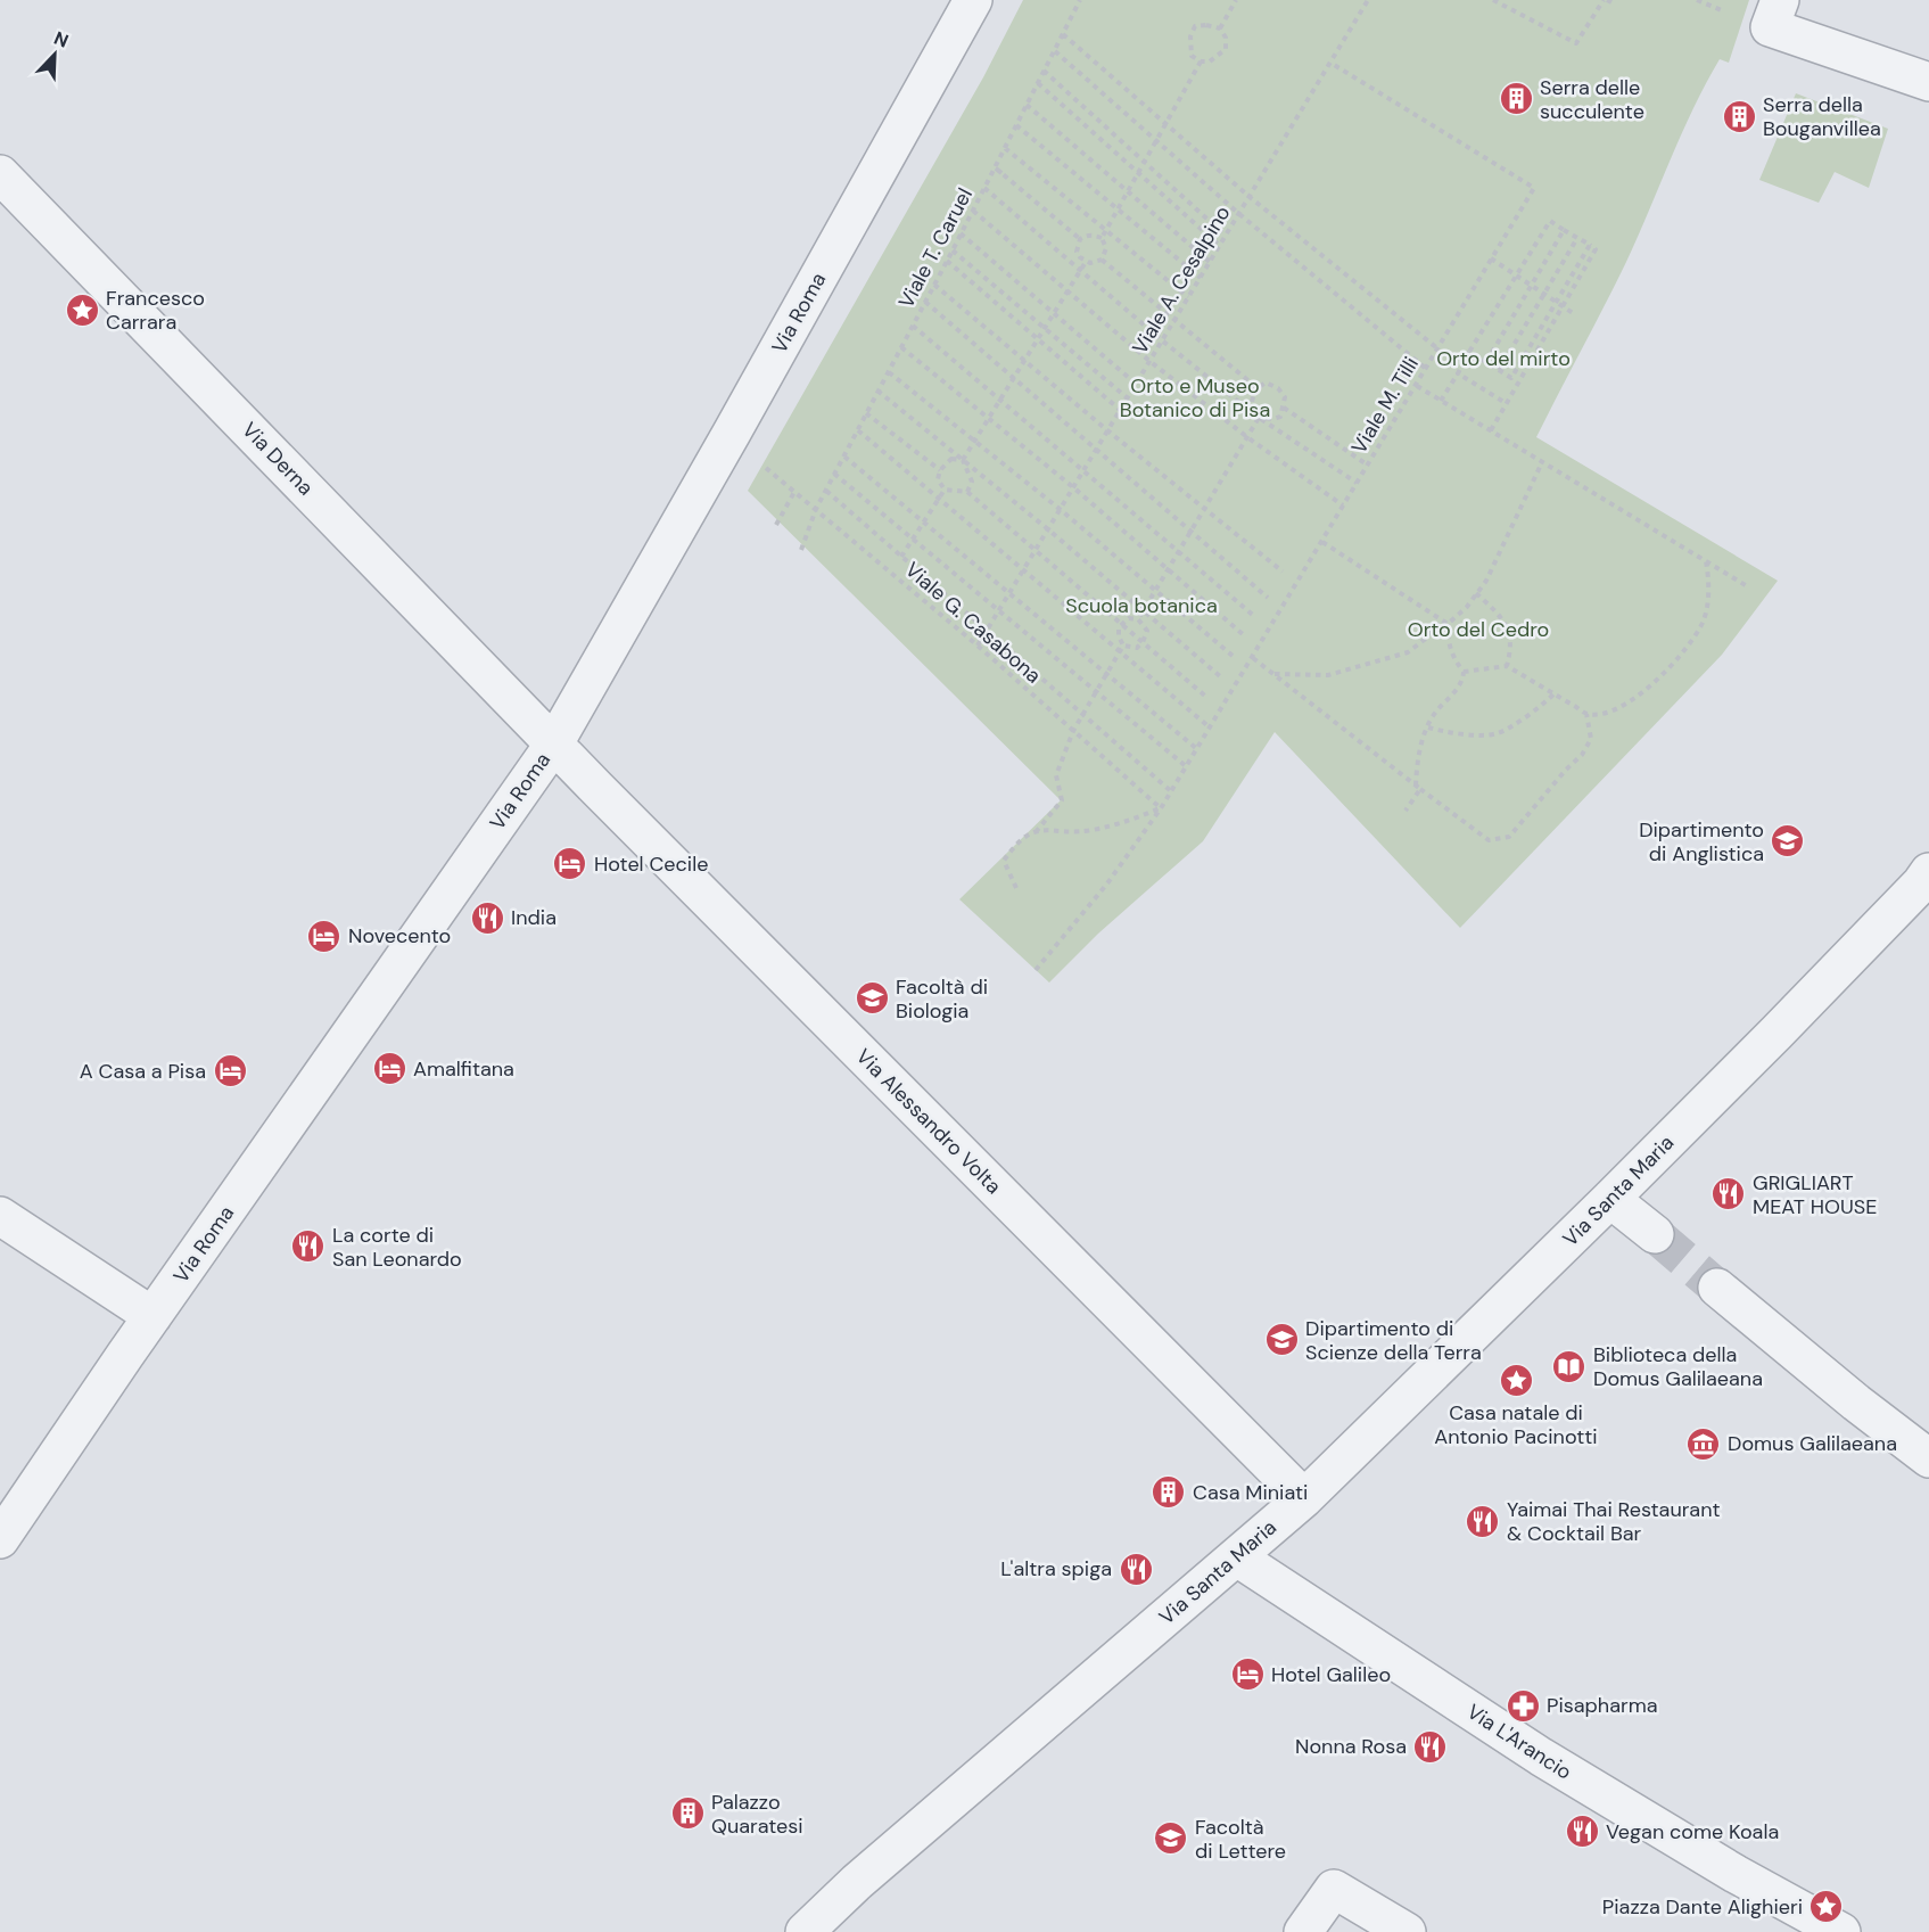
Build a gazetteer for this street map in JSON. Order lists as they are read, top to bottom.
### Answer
{
  "streets": {
    "street": [
      "Via Roma",
      "Via Derna",
      "Via Alessandro Volta",
      "Via Santa Maria",
      "Via L'Arancio"
    ],
    "path": [
      "Viale T. Caruel",
      "Viale A. Cesalpino",
      "Viale M. Tilli",
      "Viale G. Casabona"
    ]
  },
  "crossings": [
    ["Viale T. Caruel", "Viale G. Casabona"],
    ["Viale A. Cesalpino", "Viale M. Tilli"],
    ["Viale A. Cesalpino", "Viale G. Casabona"],
    ["Via Roma", "Via Derna"],
    ["Via Roma", "Via Alessandro Volta"],
    ["Viale M. Tilli", "Viale G. Casabona"],
    ["Via Derna", "Via Alessandro Volta"],
    ["Via Alessandro Volta", "Via Santa Maria"],
    ["Via Santa Maria", "Via L'Arancio"]
  ],
  "parks": [
    "Orto del mirto",
    "Orto e Museo Botanico di Pisa",
    "Scuola botanica",
    "Orto del Cedro"
  ],
  "places": {
    "building": [
      "Serra delle succulente",
      "Serra della Bouganvillea",
      "Casa Miniati",
      "Palazzo Quaratesi"
    ],
    "place": ["Francesco Carrara", "Casa natale di Antonio Pacinotti", "Piazza Dante Alighieri"],
    "school or university": [
      "Dipartimento di Anglistica",
      "Facoltà di Biologia",
      "Dipartimento di Scienze della Terra",
      "Facoltà di Lettere"
    ],
    "hotel": [
      "Hotel Cecile",
      "Novecento",
      "Amalfitana",
      "A Casa a Pisa",
      "Hotel Galileo"
    ],
    "restaurant": [
      "India",
      "GRIGLIART MEAT HOUSE",
      "La corte di San Leonardo",
      "Yaimai Thai Restaurant & Cocktail Bar",
      "L'altra spiga",
      "Nonna Rosa",
      "Vegan come Koala"
    ],
    "library": ["Biblioteca della Domus Galilaeana"],
    "museum": ["Domus Galilaeana"],
    "pharmacy": ["Pisapharma"]
  },
  "north": "top right"
}
